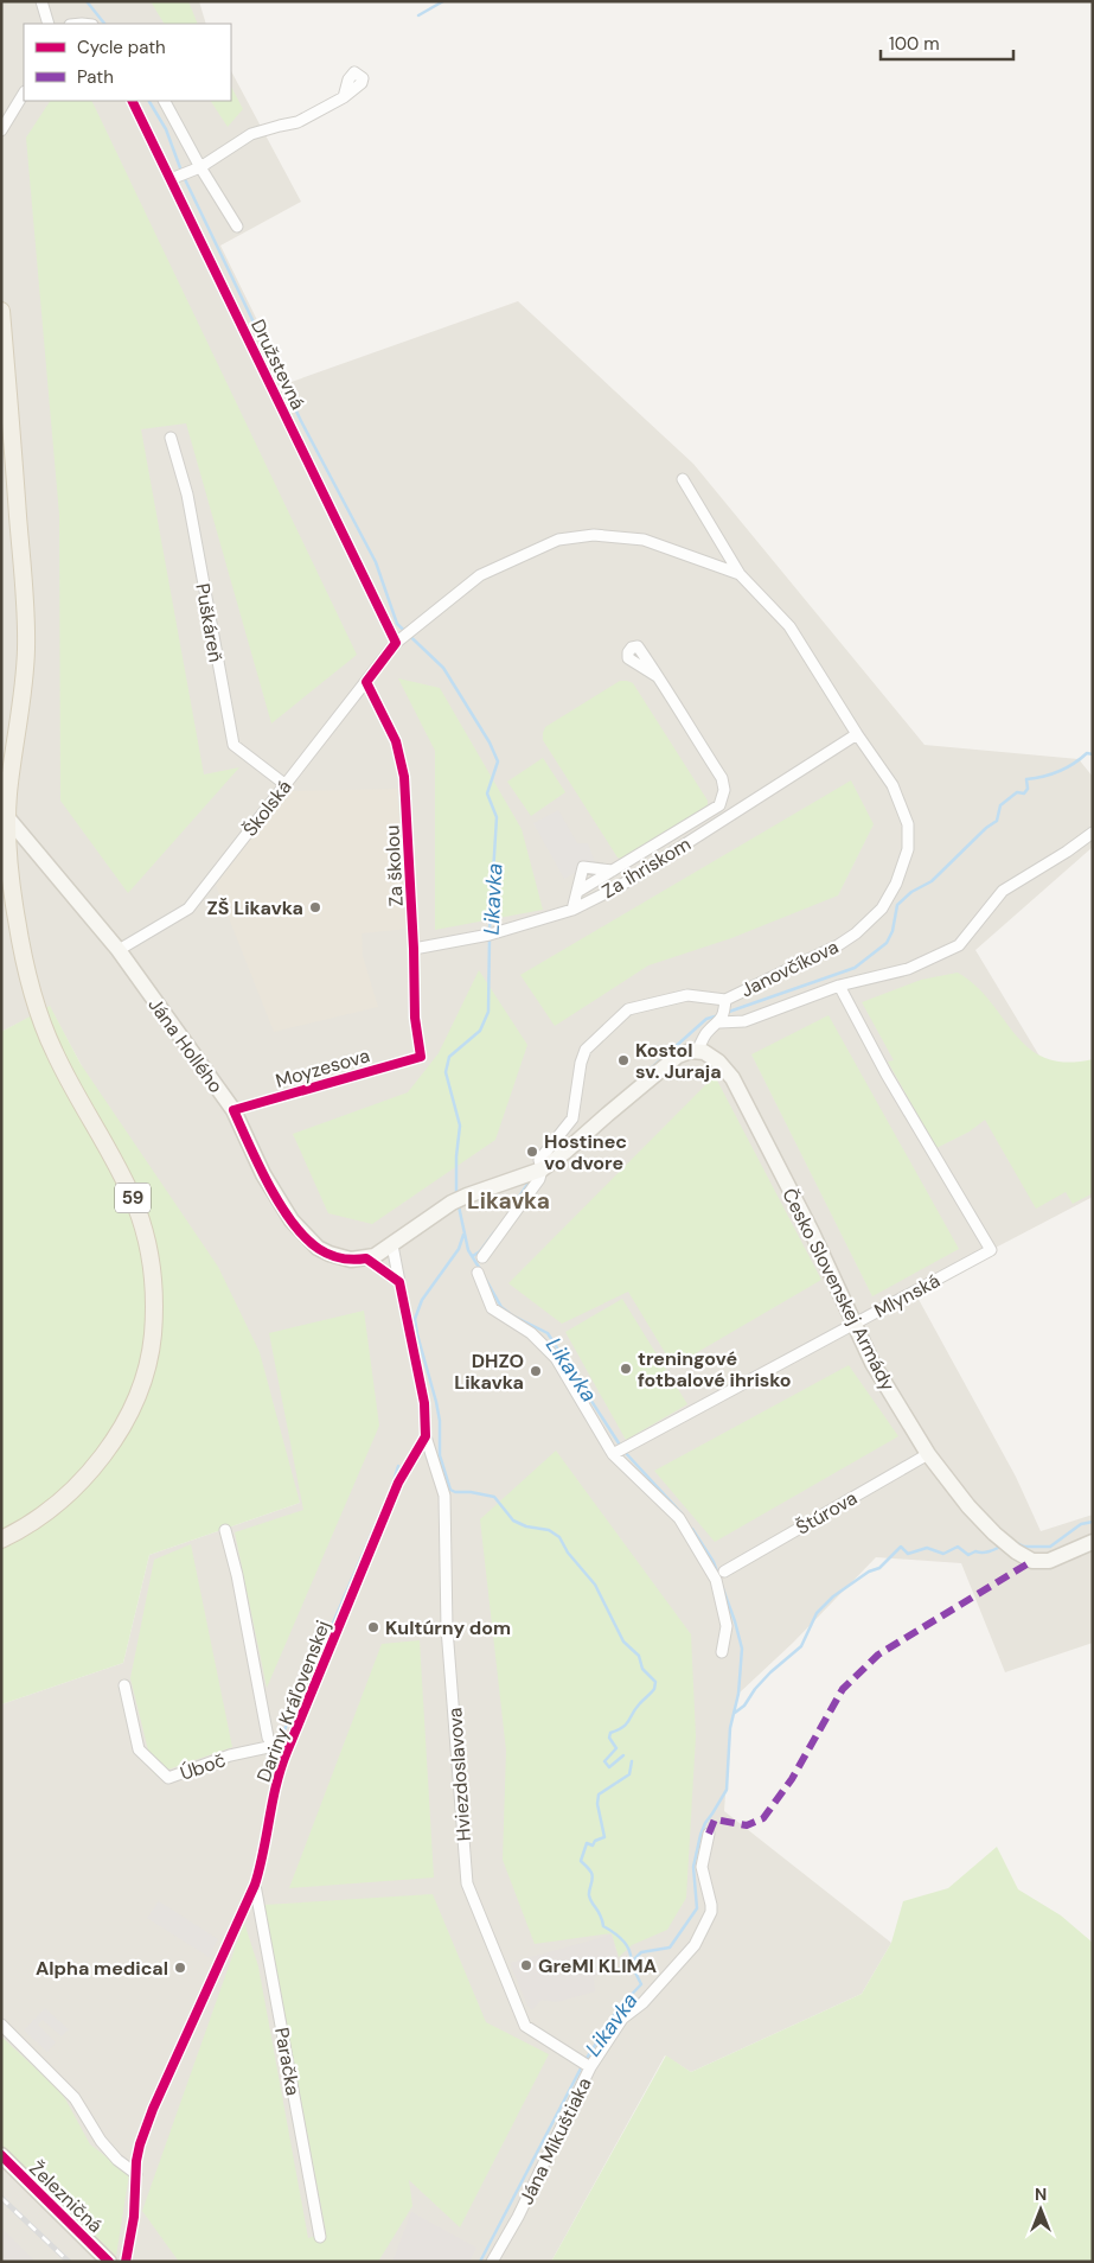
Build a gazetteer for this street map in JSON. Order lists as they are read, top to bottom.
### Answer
{
  "streets": {
    "main road": ["59"],
    "street": [
      "Družstevná",
      "Puškáreň",
      "Školská",
      "Za školou",
      "Za ihriskom",
      "Janovčíkova",
      "Jána Hollého",
      "Moyzesova",
      "Česko Slovenskej Armády",
      "Mlynská",
      "Štúrova",
      "Dariny Kráľovenskej",
      "Úboč",
      "Hviezdoslavova",
      "Paračka",
      "Jána Mikuštiaka",
      "Železničná"
    ]
  },
  "crossings": [
    ["Družstevná", "Školská"],
    ["Puškáreň", "Školská"],
    ["Školská", "Za školou"],
    ["Školská", "Janovčíkova"],
    ["Školská", "Jána Hollého"],
    ["Za školou", "Za ihriskom"],
    ["Za školou", "Moyzesova"],
    ["Za ihriskom", "Janovčíkova"],
    ["Janovčíkova", "Česko Slovenskej Armády"],
    ["Jána Hollého", "Moyzesova"],
    ["Jána Hollého", "59"],
    ["Česko Slovenskej Armády", "Mlynská"],
    ["Česko Slovenskej Armády", "Štúrova"],
    ["Dariny Kráľovenskej", "Hviezdoslavova"],
    ["Dariny Kráľovenskej", "Paračka"],
    ["Hviezdoslavova", "Jána Mikuštiaka"]
  ],
  "districts": ["Likavka"],
  "water": ["Likavka"],
  "places": [
    "ZŠ Likavka",
    "Kostol sv. Juraja",
    "Hostinec vo dvore",
    "treningové fotbalové ihrisko",
    "DHZO Likavka",
    "Kultúrny dom",
    "GreMI KLIMA",
    "Alpha medical"
  ],
  "legend": ["Cycle path", "Path"],
  "scale_bar": "100 m",
  "north": "top"
}
